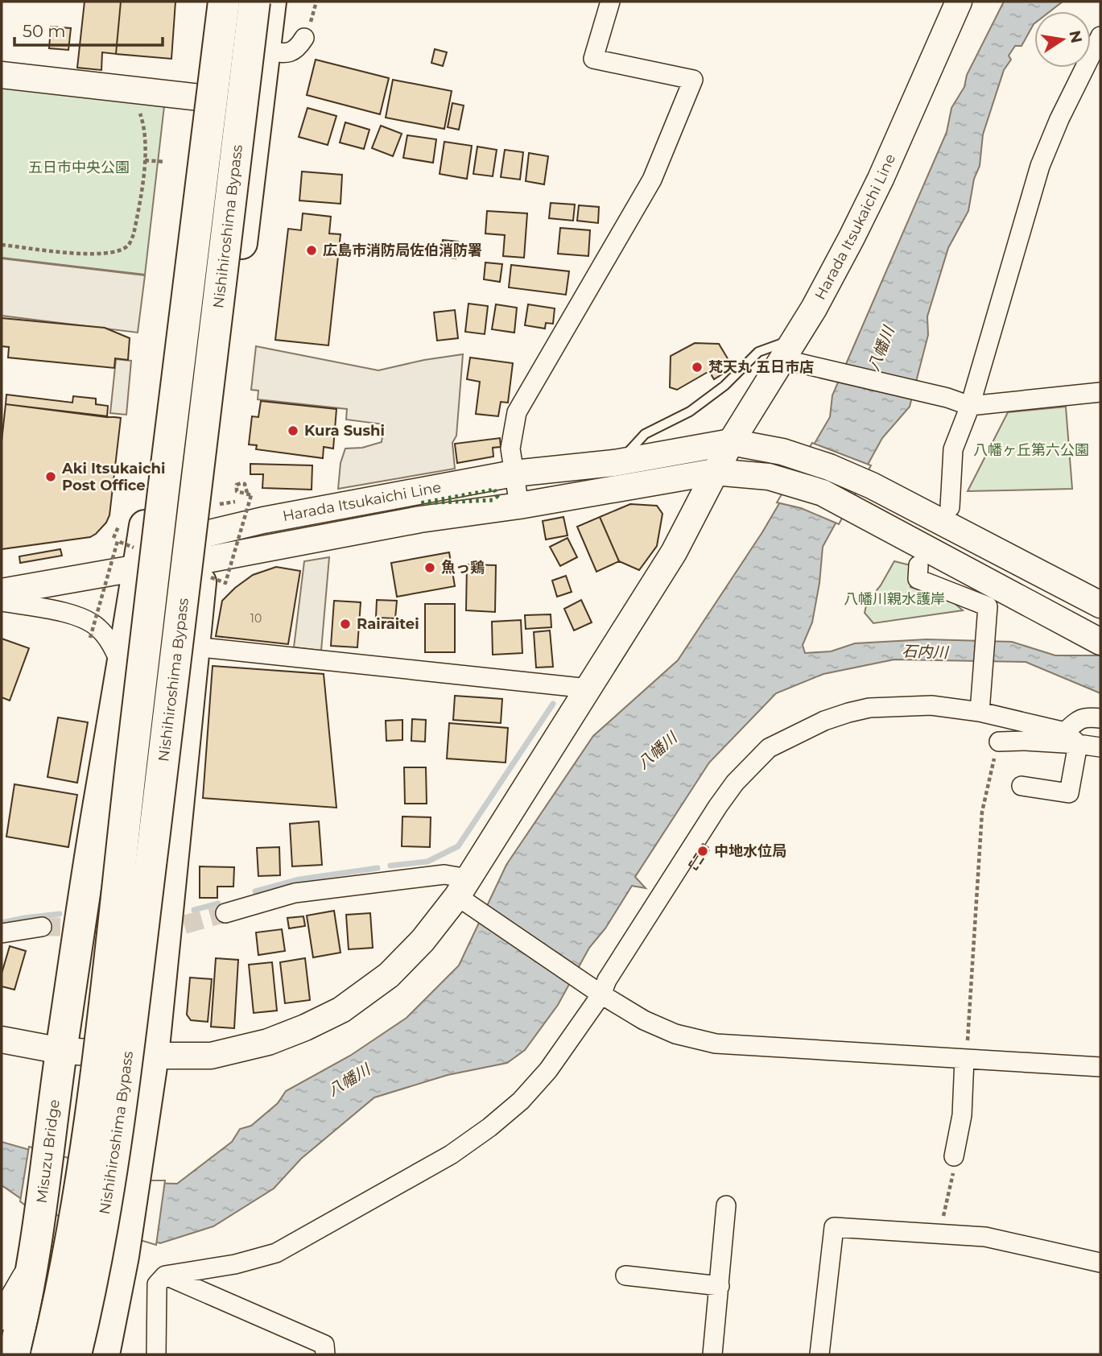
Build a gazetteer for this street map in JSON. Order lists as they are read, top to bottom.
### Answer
{
  "streets": {
    "highway": ["Nishihiroshima Bypass", "Misuzu Bridge"],
    "main road": ["Harada Itsukaichi Line"]
  },
  "crossings": [
    ["Nishihiroshima Bypass", "Harada Itsukaichi Line"]
  ],
  "water": ["八幡川", "石内川"],
  "parks": ["五日市中央公園", "八幡ヶ丘第六公園", "八幡川親水護岸"],
  "places": [
    "広島市消防局佐伯消防署",
    "梵天丸 五日市店",
    "Kura Sushi",
    "Aki Itsukaichi Post Office",
    "魚っ鶏",
    "Rairaitei",
    "中地水位局"
  ],
  "house_numbers": ["10"],
  "scale_bar": "50 m",
  "north": "right"
}
